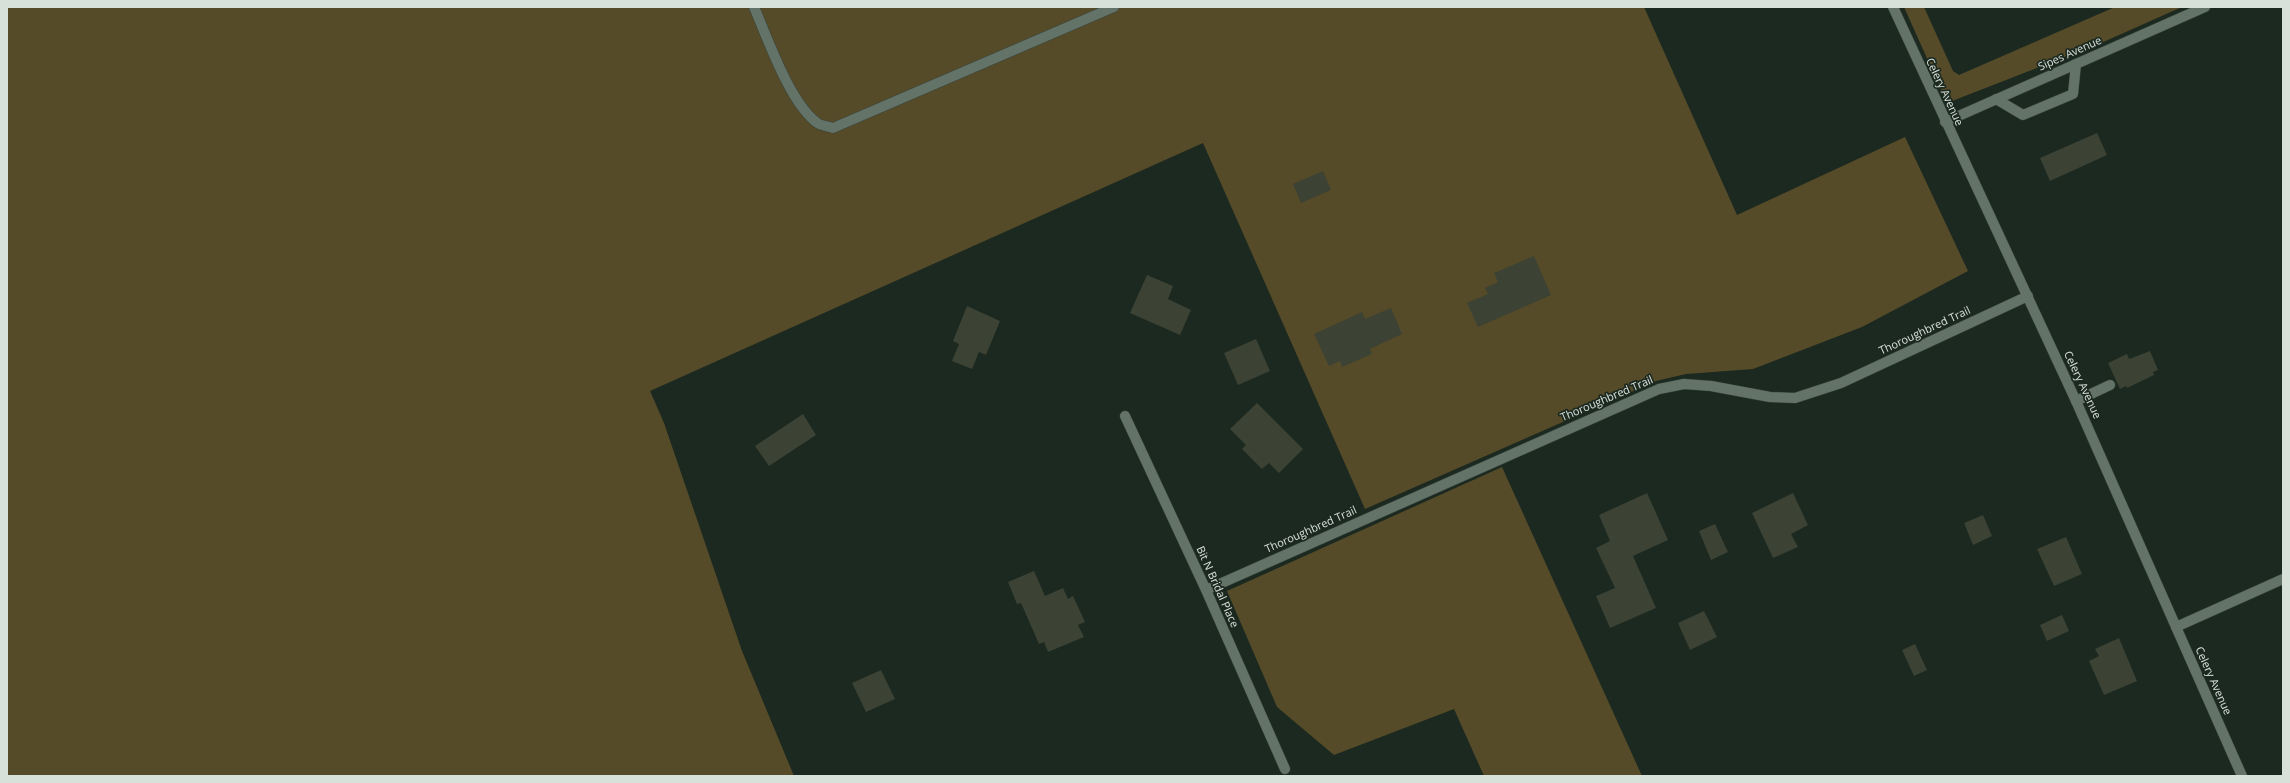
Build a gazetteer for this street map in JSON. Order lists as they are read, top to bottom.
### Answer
{
  "streets": {
    "street": [
      "Sipes Avenue",
      "Celery Avenue",
      "Thoroughbred Trail",
      "Bit N Bridal Place"
    ]
  },
  "crossings": [
    ["Sipes Avenue", "Celery Avenue"],
    ["Celery Avenue", "Thoroughbred Trail"],
    ["Thoroughbred Trail", "Bit N Bridal Place"]
  ]
}
